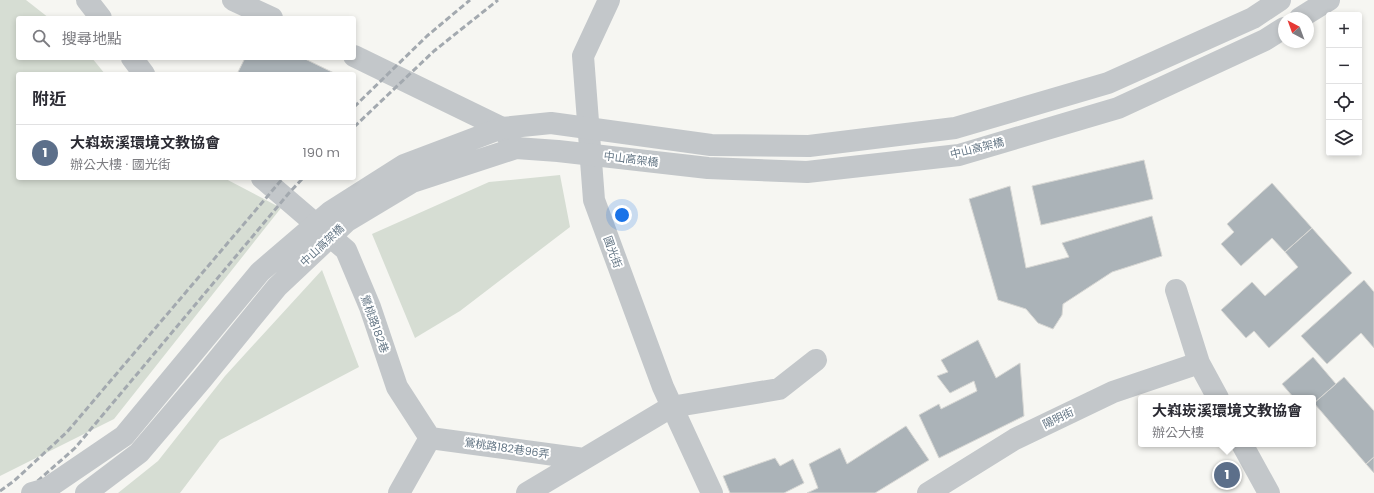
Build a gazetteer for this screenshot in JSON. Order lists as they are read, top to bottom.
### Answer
{
  "streets": {
    "street": [
      "中山高架橋",
      "國光街",
      "鶯桃路182巷",
      "陽明街",
      "鶯桃路182巷96弄"
    ]
  },
  "crossings": [
    ["鶯桃路182巷", "鶯桃路182巷96弄"]
  ],
  "north": "top left",
  "page": {
    "map_buttons": ["+", "−"],
    "search": "搜尋地點",
    "heading": "附近",
    "list": [
      {
        "mark": "1",
        "name": "大嵙崁溪環境文教協會",
        "note": "辦公大樓 · 國光街",
        "value": "190 m"
      }
    ],
    "popup": ["大嵙崁溪環境文教協會", "辦公大樓"],
    "pins": "1"
  }
}
